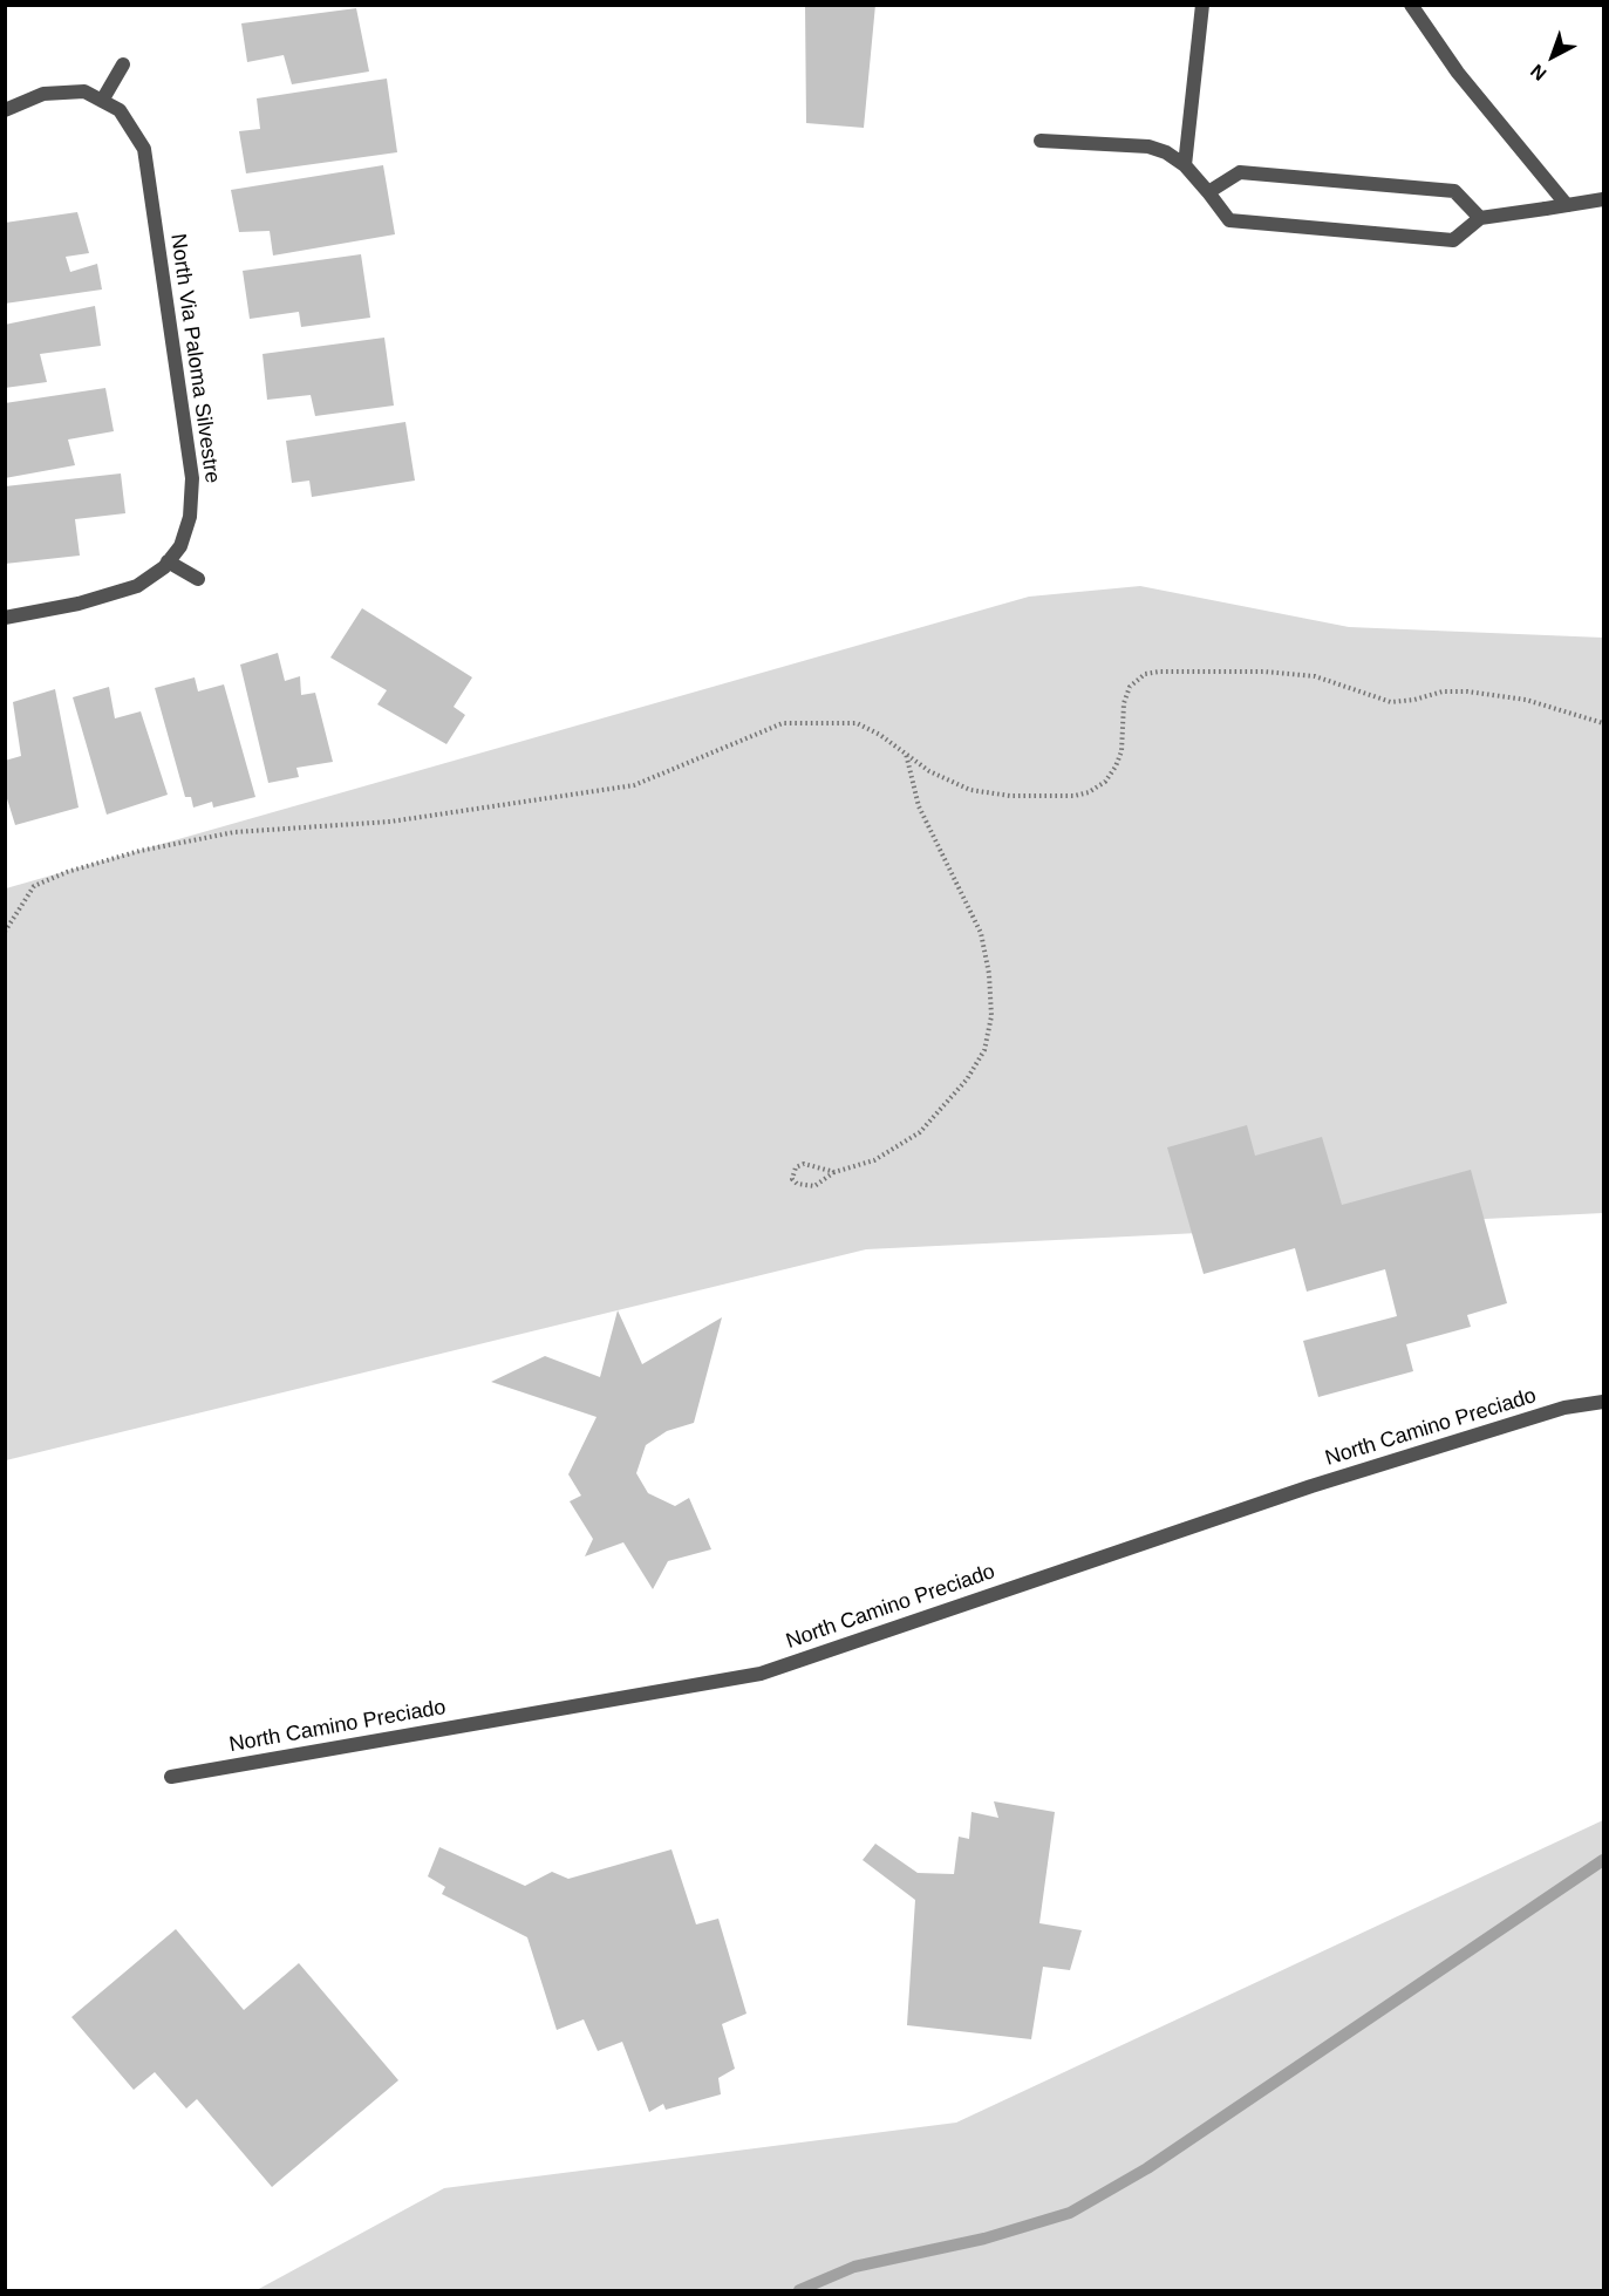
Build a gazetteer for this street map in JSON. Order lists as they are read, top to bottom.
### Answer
{
  "streets": {
    "street": ["North Via Paloma Silvestre", "North Camino Preciado"]
  },
  "north": "bottom left"
}
